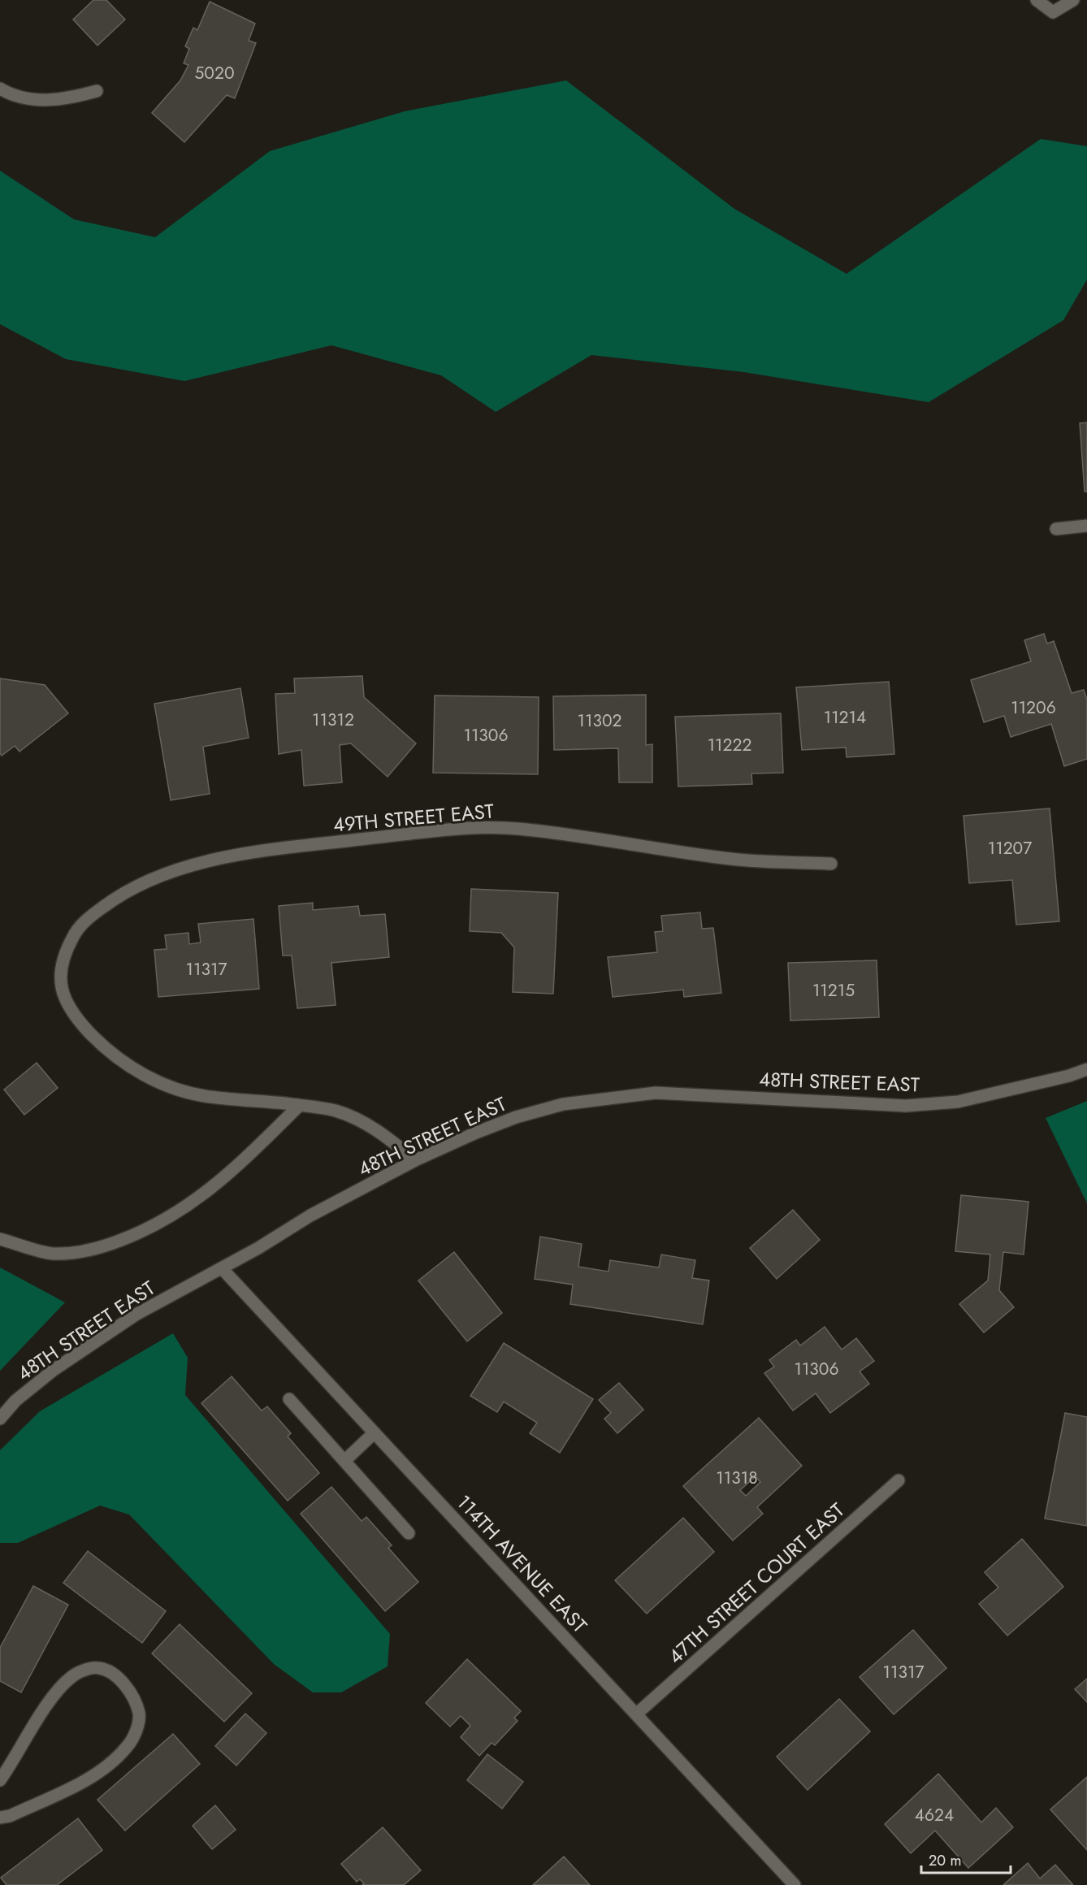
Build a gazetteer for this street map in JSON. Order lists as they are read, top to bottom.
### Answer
{
  "streets": {
    "street": [
      "49TH STREET EAST",
      "48TH STREET EAST",
      "114TH AVENUE EAST",
      "47TH STREET COURT EAST"
    ]
  },
  "crossings": [
    ["49TH STREET EAST", "48TH STREET EAST"],
    ["48TH STREET EAST", "114TH AVENUE EAST"],
    ["114TH AVENUE EAST", "47TH STREET COURT EAST"]
  ],
  "house_numbers": [
    "5020",
    "11206",
    "11214",
    "11312",
    "11302",
    "11306",
    "11222",
    "11207",
    "11317",
    "11215",
    "11306",
    "11318",
    "11317",
    "4624"
  ],
  "scale_bar": "20 m"
}
